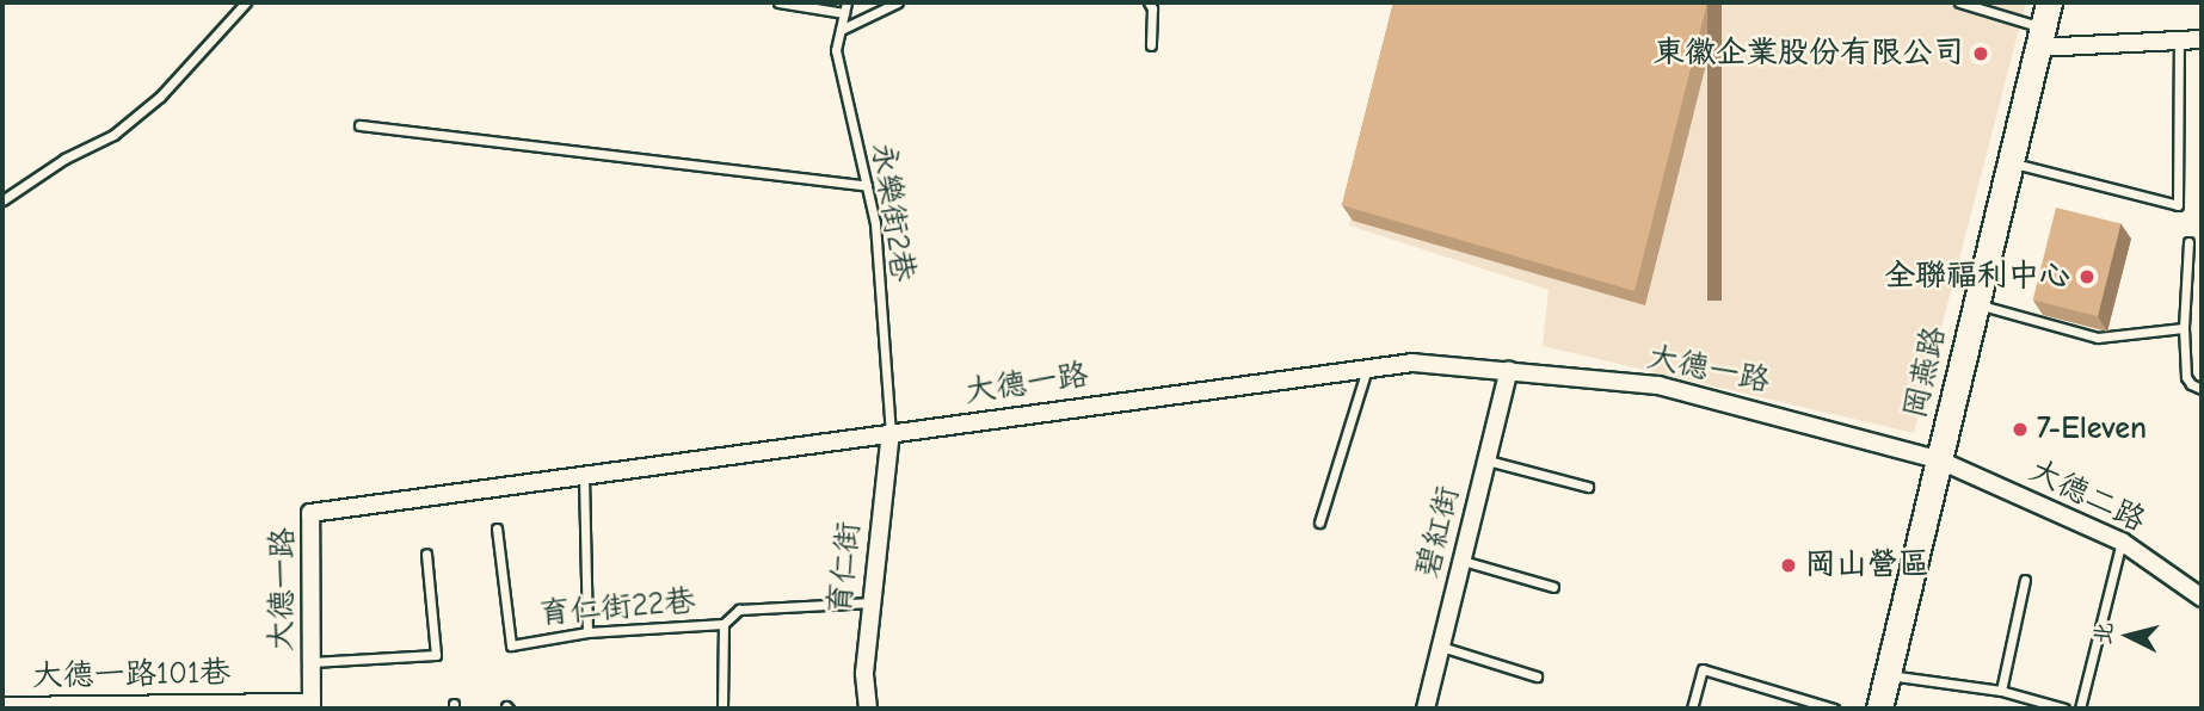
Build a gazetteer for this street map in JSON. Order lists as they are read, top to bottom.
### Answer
{
  "streets": {
    "street": [
      "大德一路",
      "岡燕路",
      "大德二路",
      "碧紅街",
      "育仁街",
      "大德一路101巷"
    ],
    "lane": ["永樂街2巷", "育仁街22巷"]
  },
  "crossings": [
    ["永樂街2巷", "大德一路"],
    ["永樂街2巷", "育仁街"],
    ["大德一路", "岡燕路"],
    ["大德一路", "大德二路"],
    ["大德一路", "碧紅街"],
    ["大德一路", "育仁街"],
    ["大德一路", "大德一路101巷"],
    ["岡燕路", "大德二路"],
    ["育仁街", "育仁街22巷"]
  ],
  "places": [
    "東徽企業股份有限公司",
    "全聯福利中心",
    "7-Eleven",
    "岡山營區"
  ],
  "north": "left"
}
